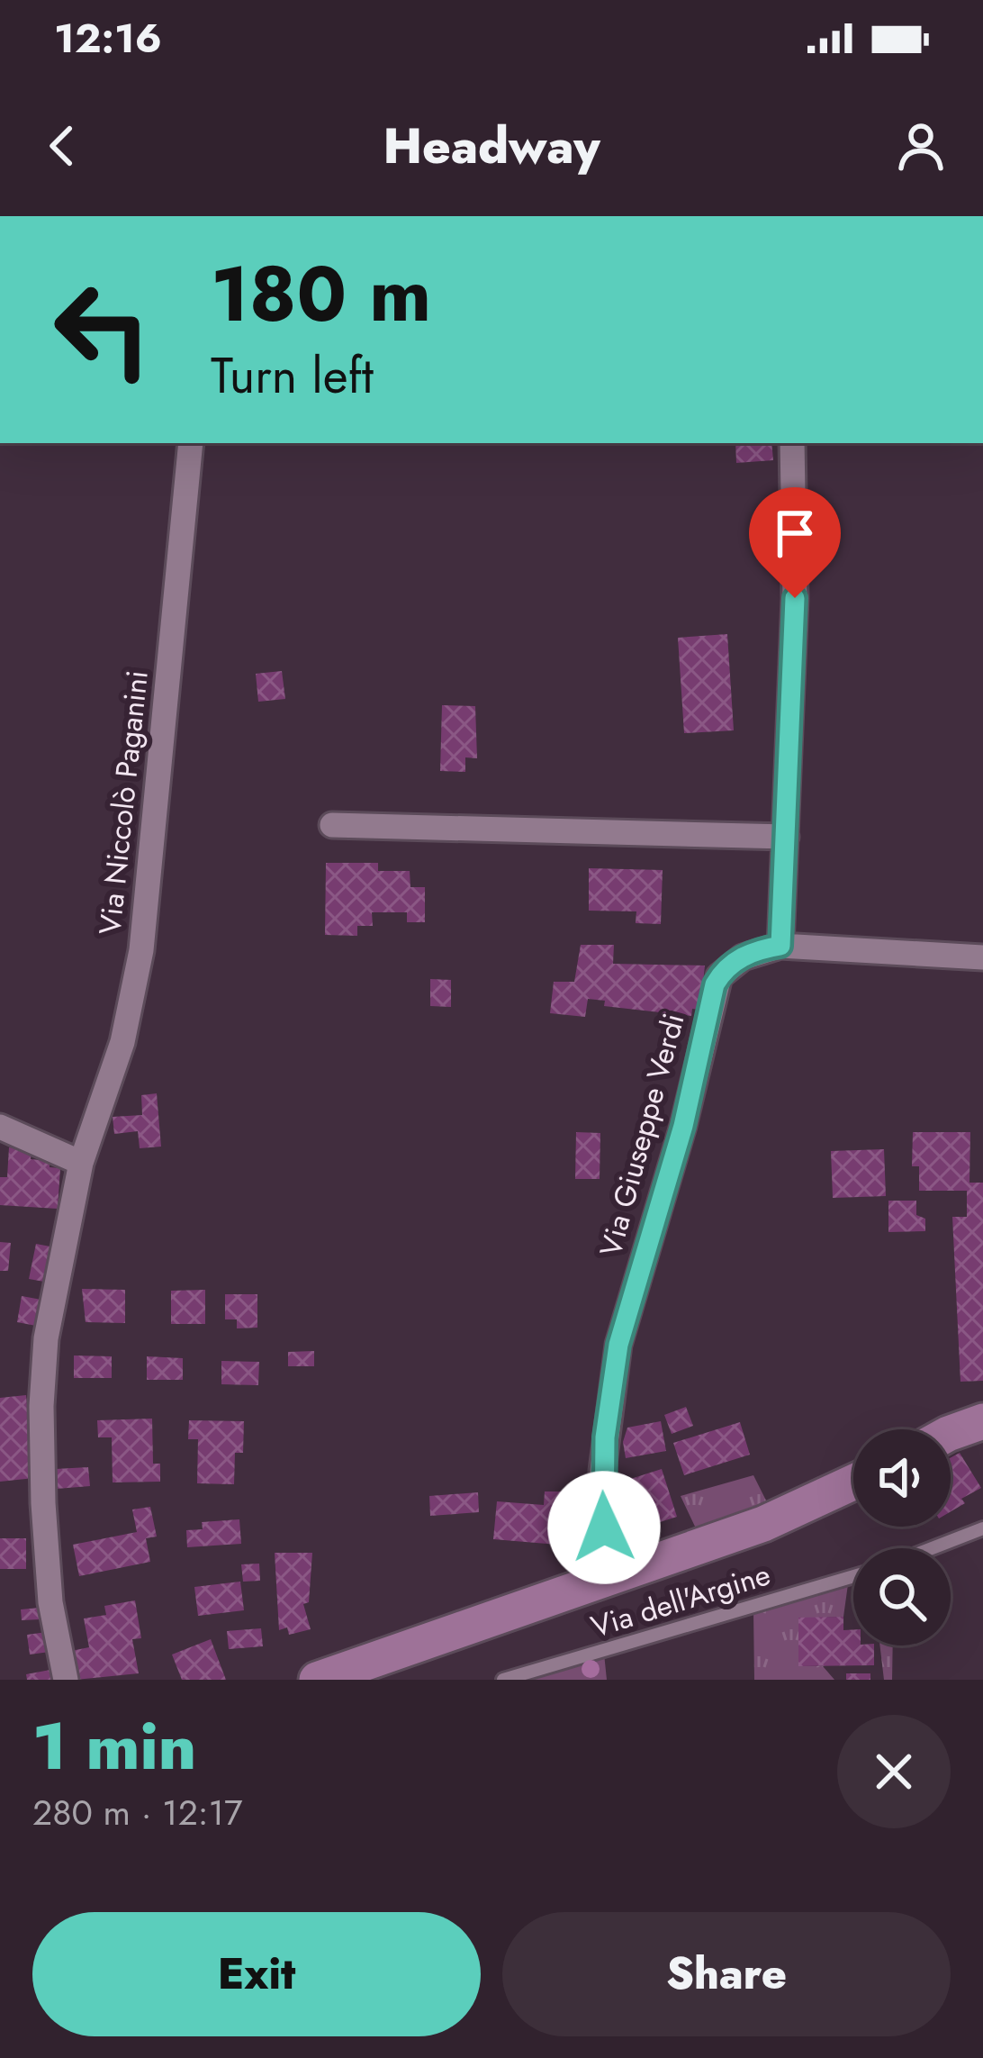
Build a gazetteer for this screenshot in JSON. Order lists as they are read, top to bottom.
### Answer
{
  "streets": {
    "street": ["Via Niccolò Paganini", "Via Giuseppe Verdi"],
    "lane": ["Via dell'Argine"]
  },
  "page": {
    "status": "12:16",
    "header": "Headway",
    "turn": ["180 m", "Turn left"],
    "heading": ["1 min", "280 m · 12:17"],
    "buttons": ["Exit", "Share"]
  }
}
